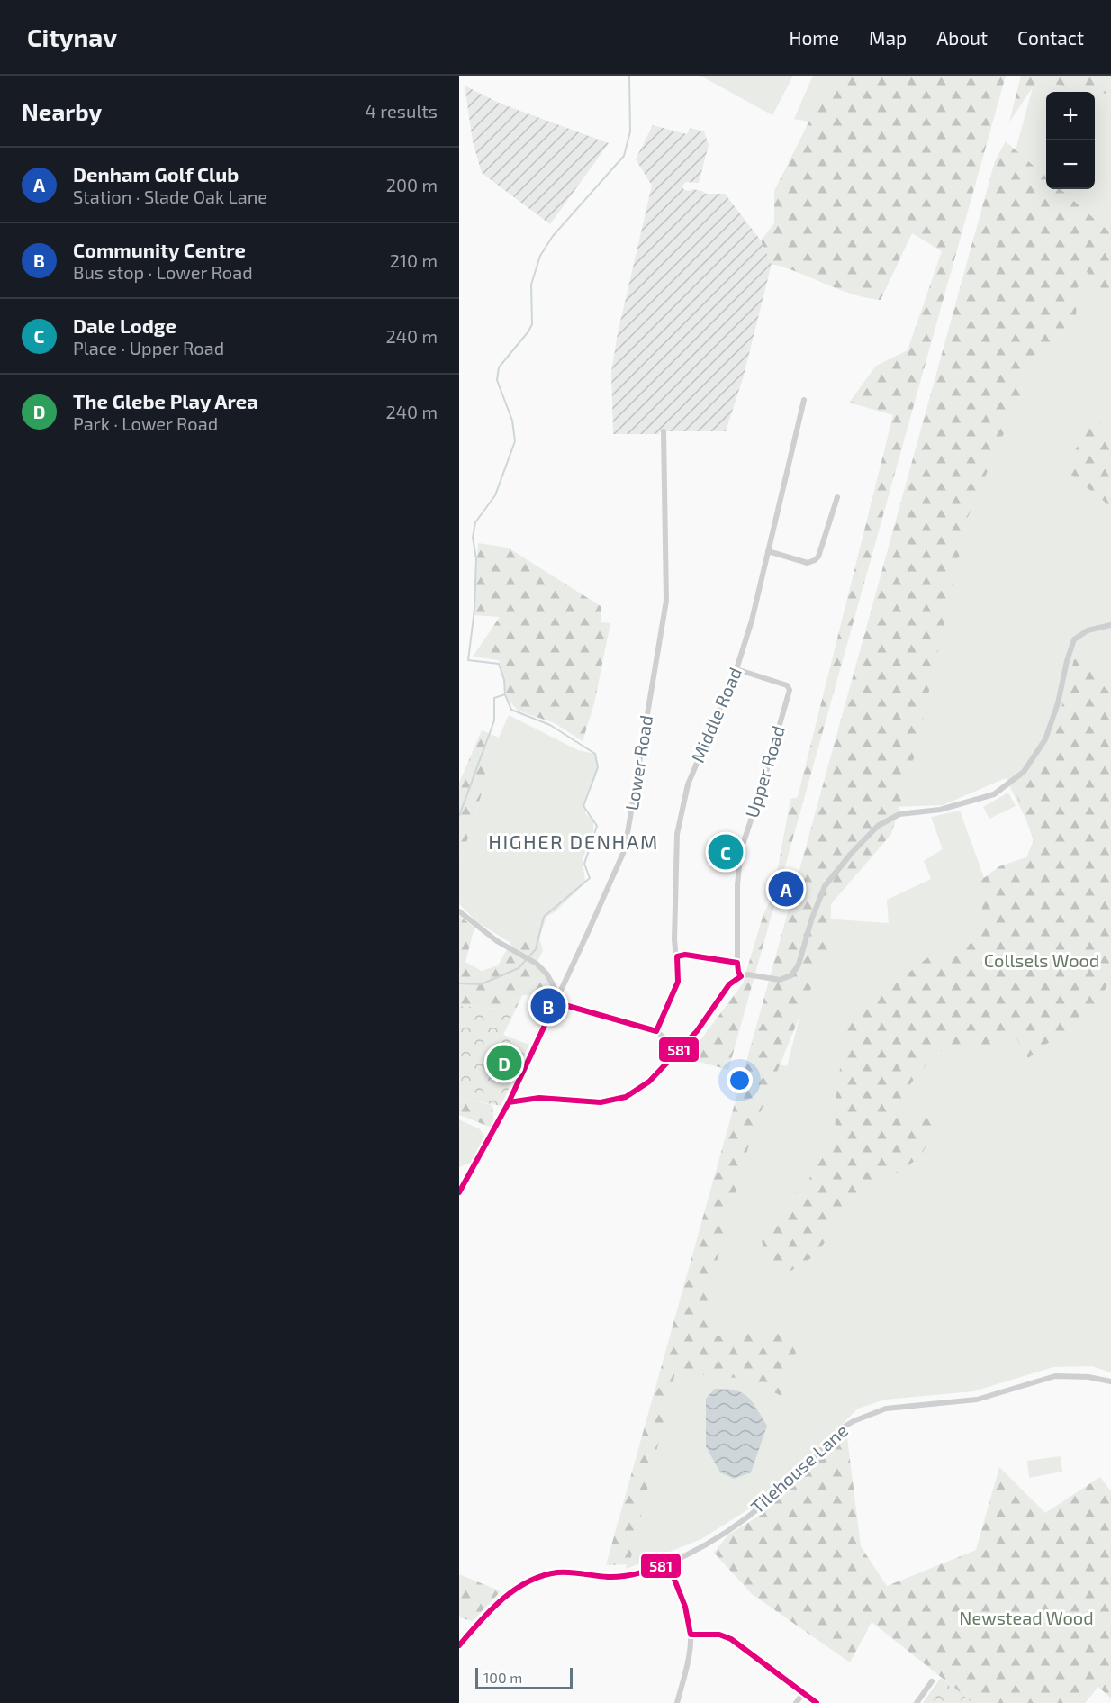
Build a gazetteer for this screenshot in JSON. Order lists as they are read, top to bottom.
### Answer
{
  "streets": {
    "street": [
      "Middle Road",
      "Lower Road",
      "Upper Road",
      "Tilehouse Lane"
    ]
  },
  "crossings": [
    ["Middle Road", "Upper Road"]
  ],
  "districts": ["HIGHER DENHAM"],
  "parks": ["Collsels Wood", "Newstead Wood"],
  "lines": ["transit line 581"],
  "scale_bar": "100 m",
  "page": {
    "header": "Citynav",
    "nav": [
      "Home",
      "Map",
      "About",
      "Contact"
    ],
    "heading": ["Nearby", "4 results"],
    "map_buttons": ["+", "−"],
    "list": [
      {
        "mark": "A",
        "name": "Denham Golf Club",
        "note": "Station · Slade Oak Lane",
        "value": "200 m"
      },
      {
        "mark": "B",
        "name": "Community Centre",
        "note": "Bus stop · Lower Road",
        "value": "210 m"
      },
      {
        "mark": "C",
        "name": "Dale Lodge",
        "note": "Place · Upper Road",
        "value": "240 m"
      },
      {
        "mark": "D",
        "name": "The Glebe Play Area",
        "note": "Park · Lower Road",
        "value": "240 m"
      }
    ],
    "pins": [
      "C",
      "A",
      "B",
      "D"
    ],
    "scale": "100 m"
  }
}
